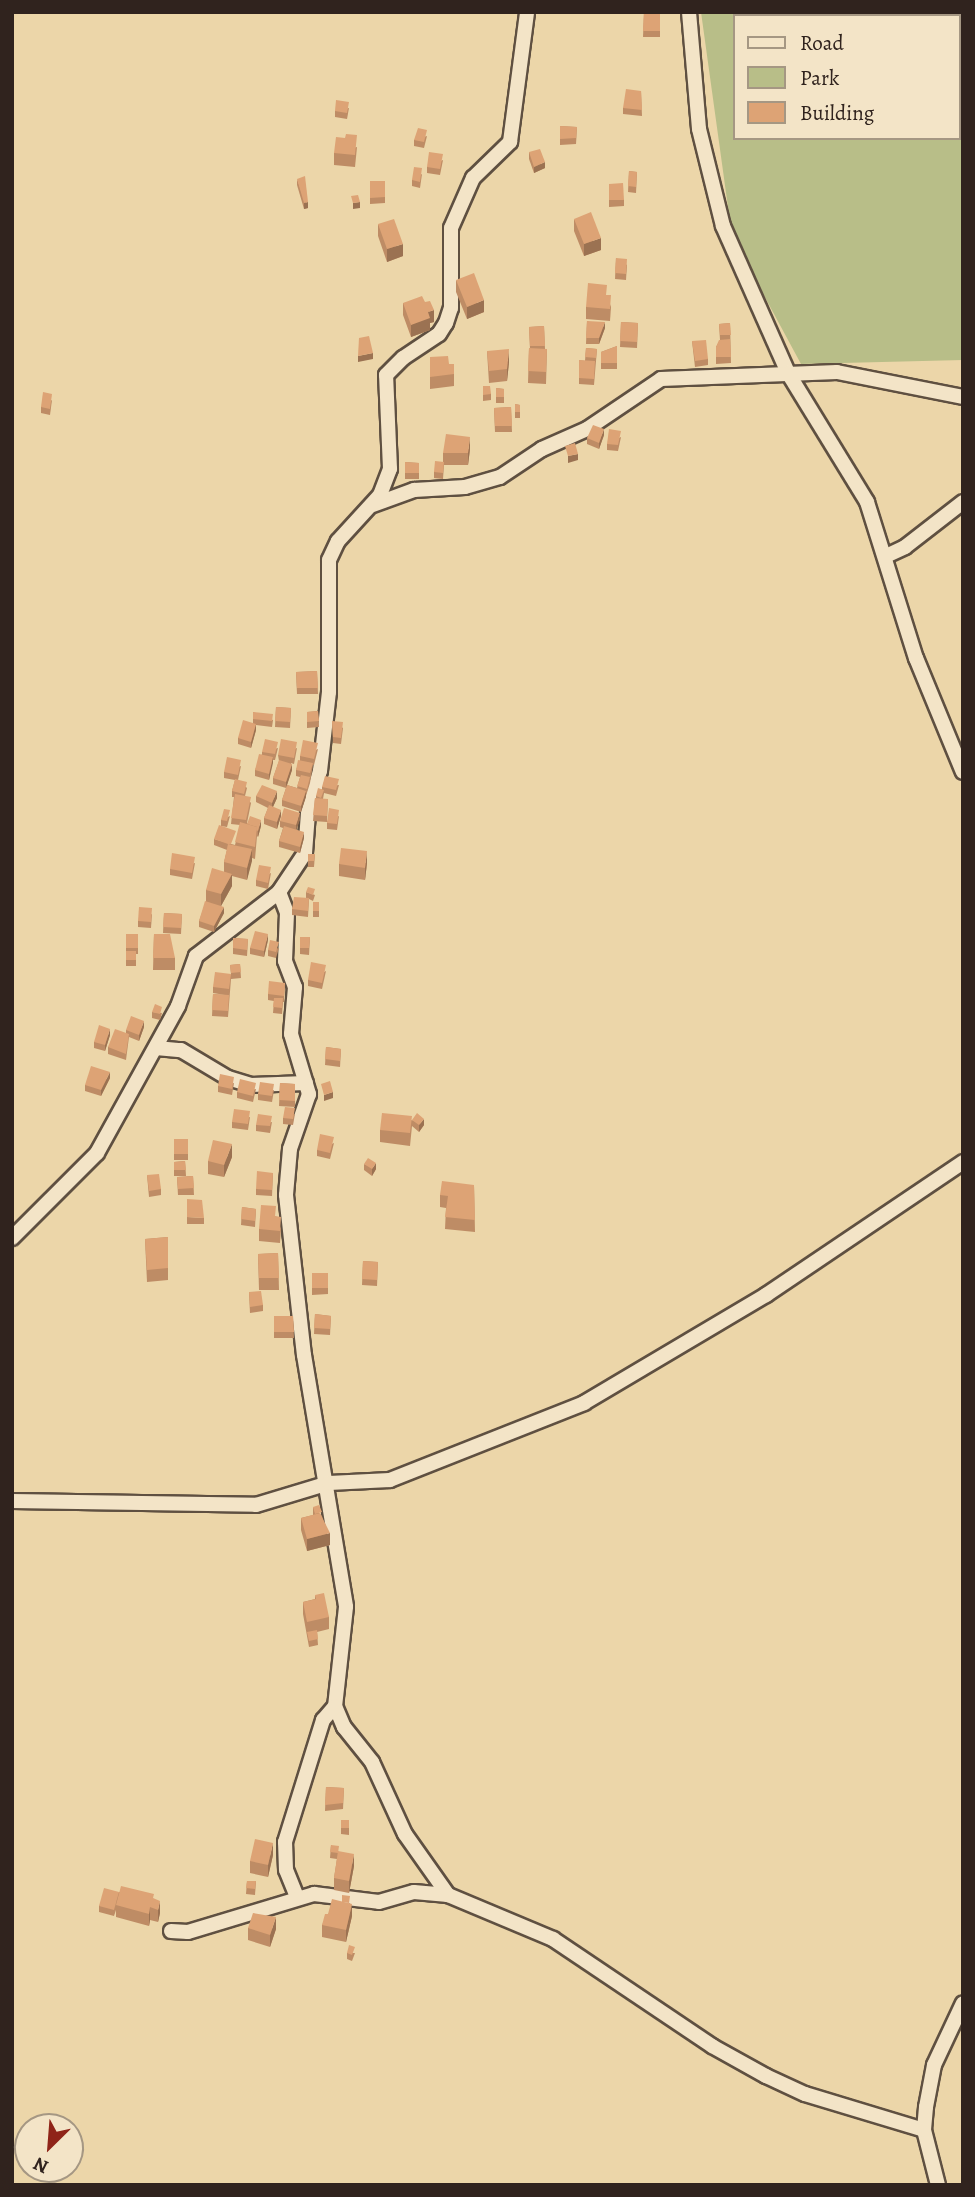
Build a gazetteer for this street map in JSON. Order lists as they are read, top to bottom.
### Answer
{
  "legend": ["Road", "Park", "Building"],
  "north": "bottom left"
}
